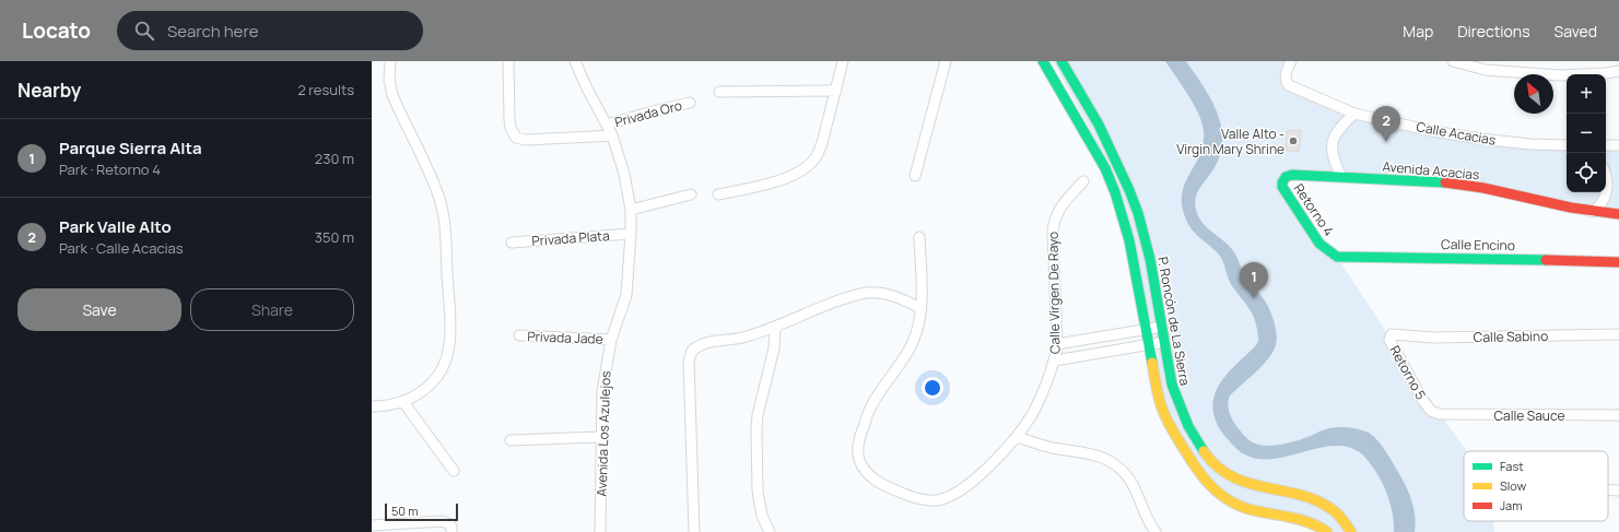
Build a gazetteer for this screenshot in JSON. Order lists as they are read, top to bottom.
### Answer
{
  "streets": {
    "street": [
      "Privada Oro",
      "Calle Acacias",
      "Avenida Acacias",
      "Retorno 4",
      "Privada Plata",
      "Calle Encino",
      "Calle Virgen De Rayo",
      "P. Roncón de La Sierra",
      "Calle Sabino",
      "Privada Jade",
      "Retorno 5",
      "Calle Sauce",
      "Avenida Los Azulejos"
    ]
  },
  "crossings": [
    ["Privada Oro", "Avenida Los Azulejos"],
    ["Avenida Acacias", "Retorno 4"],
    ["Retorno 4", "Calle Encino"],
    ["Privada Plata", "Avenida Los Azulejos"],
    ["Calle Sabino", "Retorno 5"],
    ["Privada Jade", "Avenida Los Azulejos"],
    ["Retorno 5", "Calle Sauce"]
  ],
  "places": ["Valle Alto - Virgin Mary Shrine"],
  "legend": ["Fast", "Slow", "Jam"],
  "scale_bar": "50 m",
  "north": "top left",
  "page": {
    "header": "Locato",
    "search": "Search here",
    "nav": ["Map", "Directions", "Saved"],
    "heading": ["Nearby", "2 results"],
    "map_buttons": ["+", "−"],
    "pins": ["2", "1"],
    "list": [
      {
        "mark": "1",
        "name": "Parque Sierra Alta",
        "note": "Park · Retorno 4",
        "value": "230 m"
      },
      {
        "mark": "2",
        "name": "Park Valle Alto",
        "note": "Park · Calle Acacias",
        "value": "350 m"
      }
    ],
    "buttons": ["Save", "Share"],
    "scale": "50 m"
  }
}
